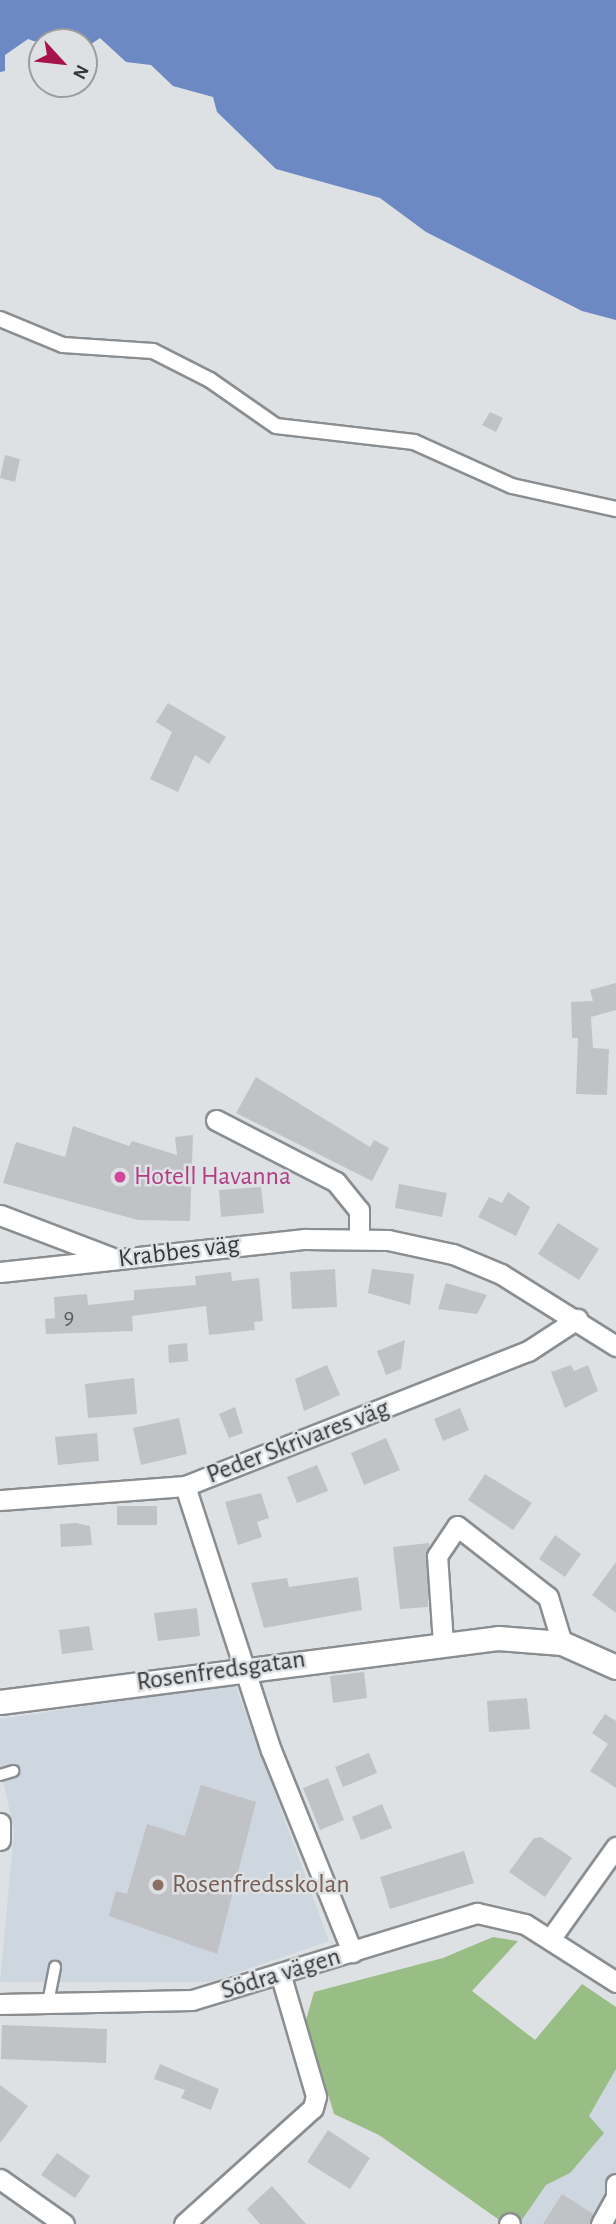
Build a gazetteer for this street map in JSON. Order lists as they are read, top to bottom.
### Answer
{
  "streets": {
    "street": [
      "Krabbes väg",
      "Peder Skrivares väg",
      "Rosenfredsgatan",
      "Södra vägen"
    ]
  },
  "crossings": [
    ["Krabbes väg", "Peder Skrivares väg"]
  ],
  "places": ["Hotell Havanna", "Rosenfredsskolan"],
  "house_numbers": ["9"],
  "north": "bottom right"
}
